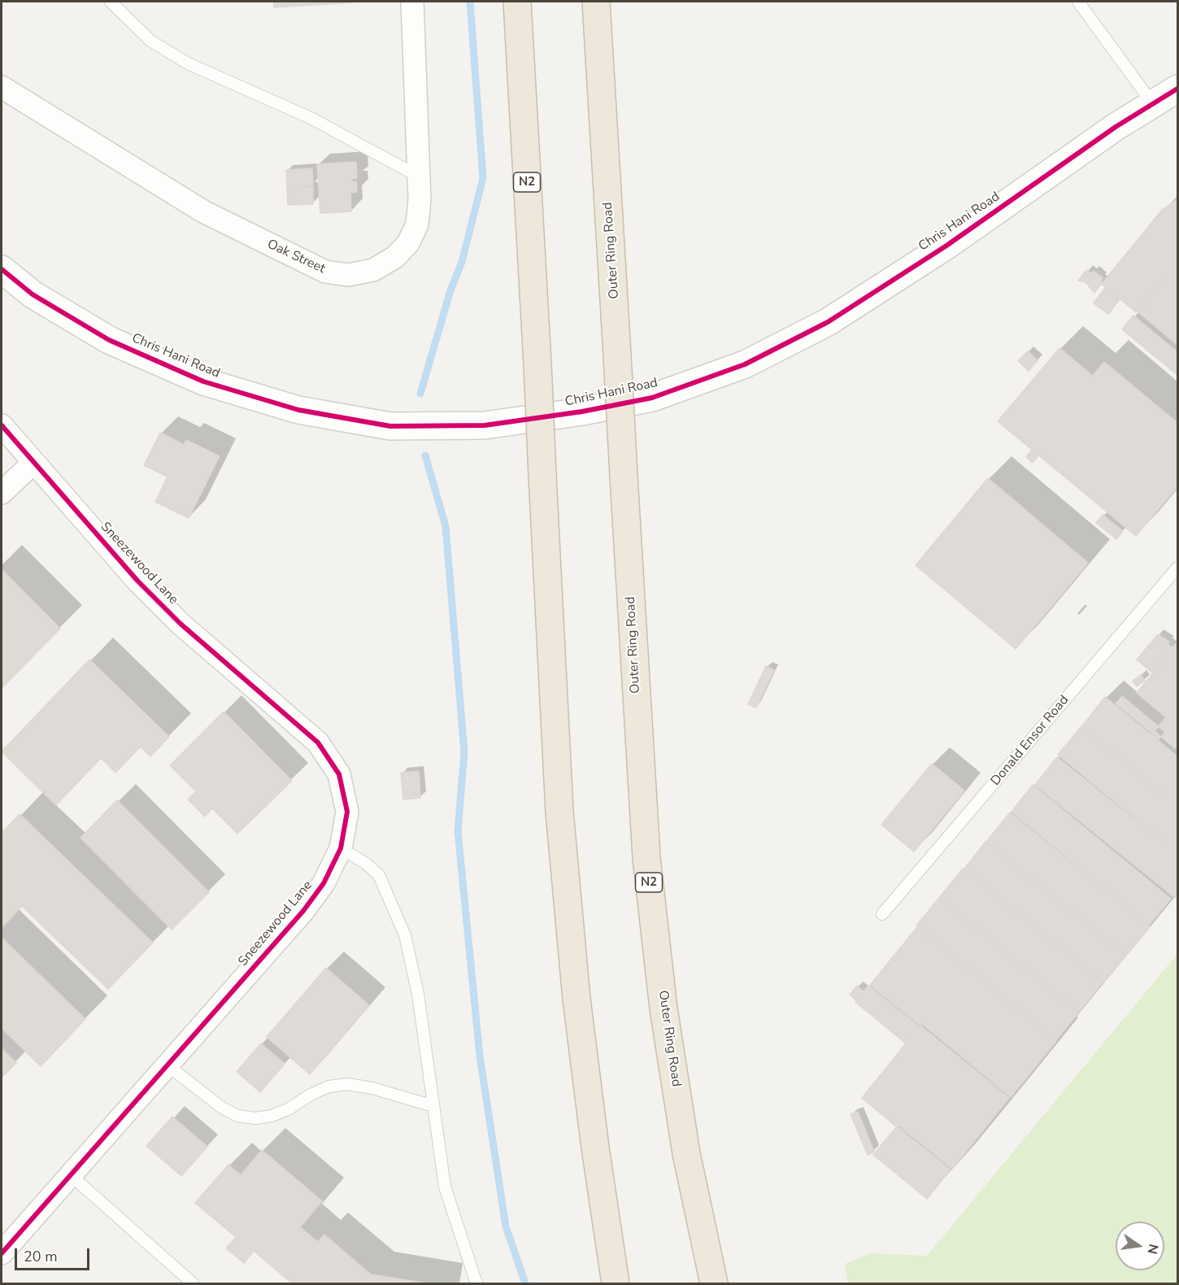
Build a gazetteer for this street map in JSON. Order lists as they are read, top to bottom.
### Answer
{
  "streets": {
    "highway": ["N2", "Outer Ring Road"],
    "street": ["Chris Hani Road", "Oak Street", "Sneezewood Lane"],
    "lane": ["Donald Ensor Road"]
  },
  "scale_bar": "20 m",
  "north": "right"
}
